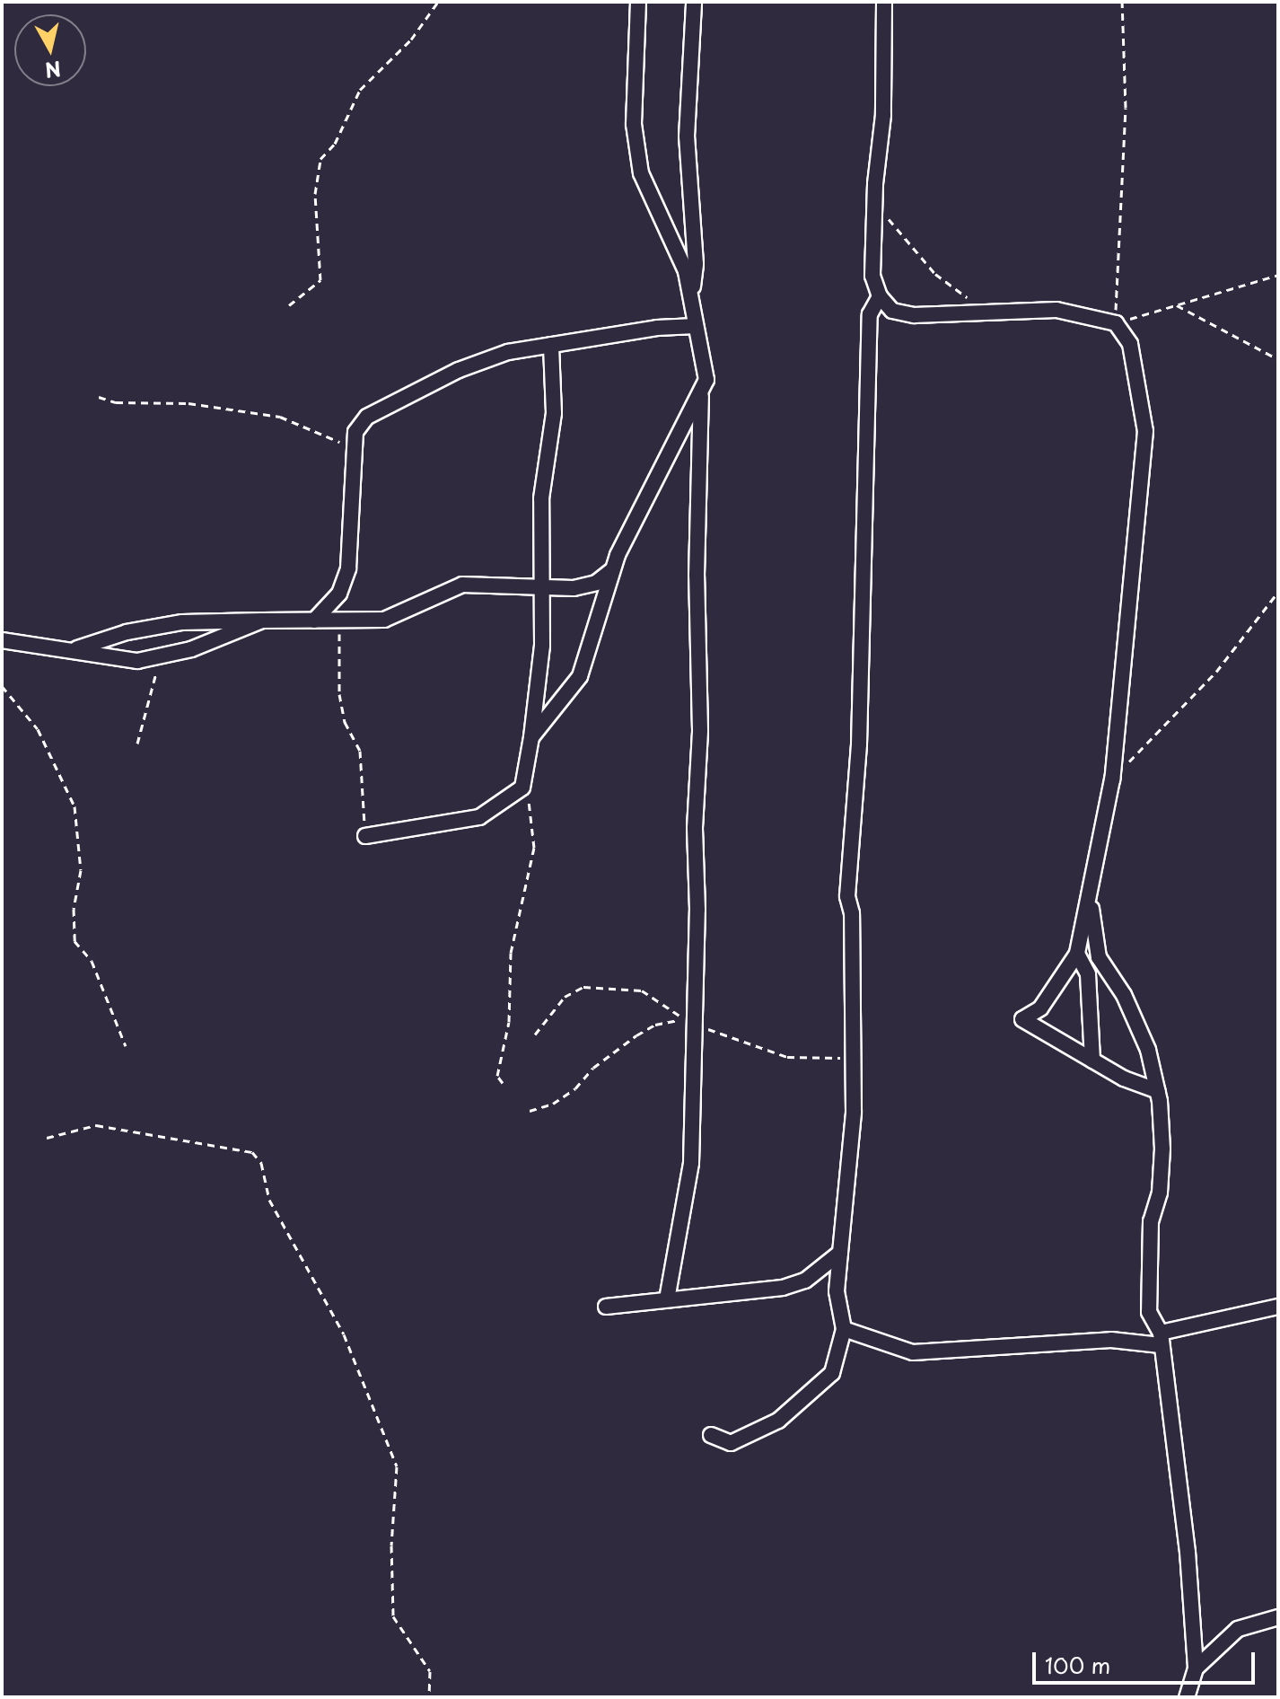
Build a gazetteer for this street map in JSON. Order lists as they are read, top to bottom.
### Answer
{
  "scale_bar": "100 m",
  "north": "bottom"
}
